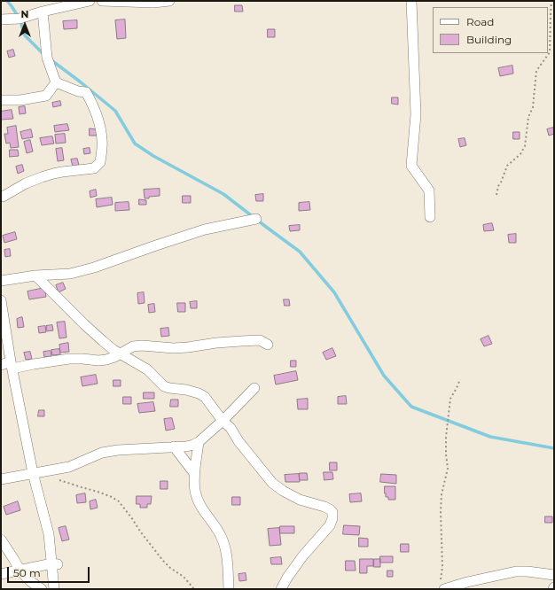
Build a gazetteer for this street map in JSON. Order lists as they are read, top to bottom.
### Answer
{
  "legend": ["Road", "Building"],
  "scale_bar": "50 m",
  "north": "top"
}
